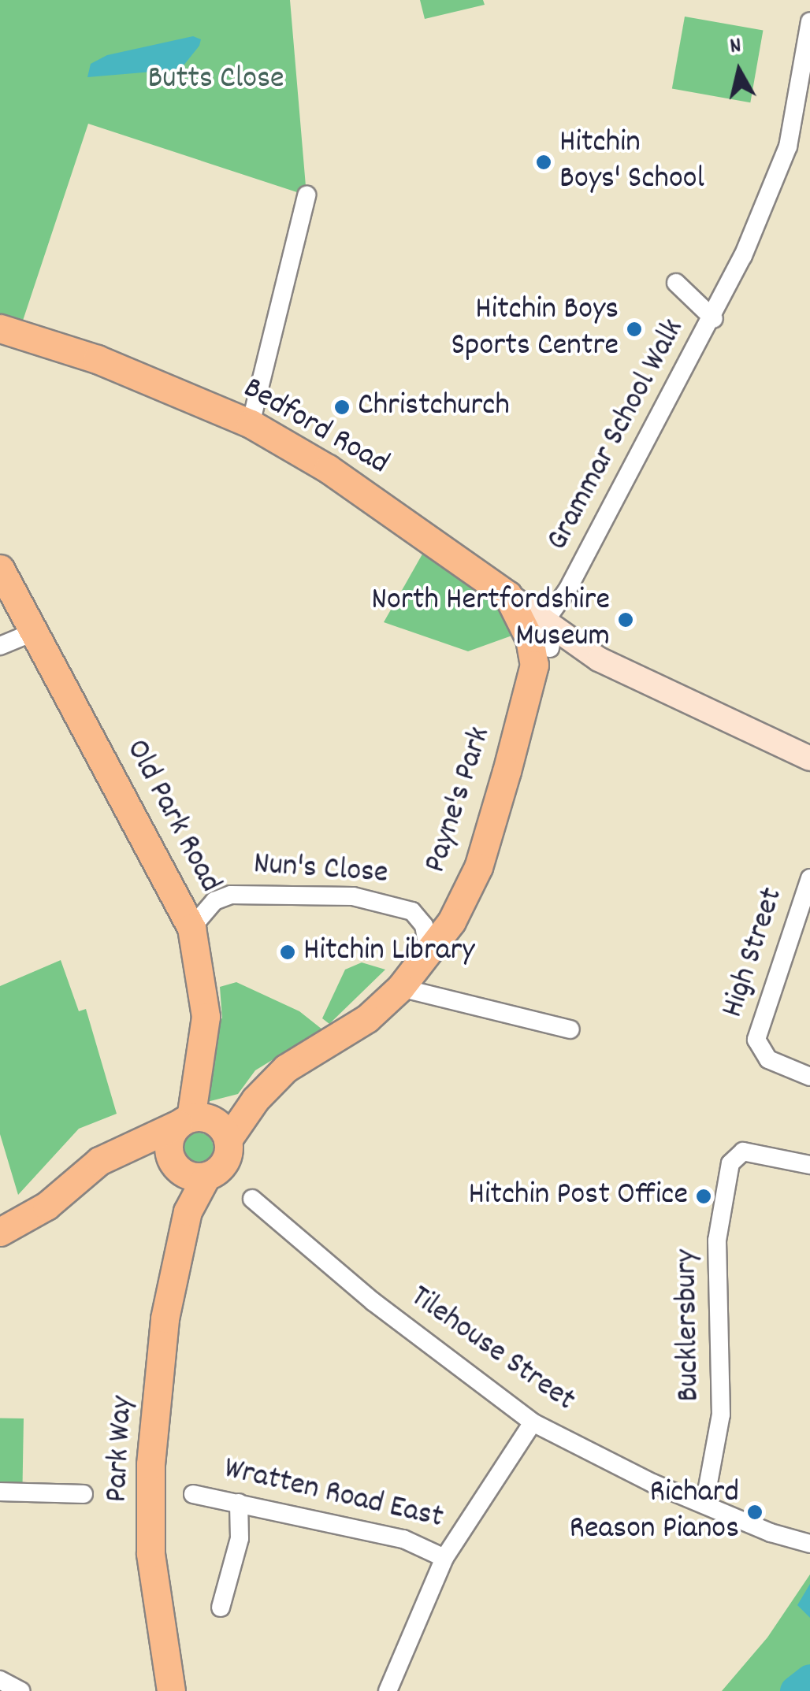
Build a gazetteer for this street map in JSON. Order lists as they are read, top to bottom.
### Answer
{
  "streets": {
    "main road": [
      "Bedford Road",
      "Payne's Park",
      "Old Park Road",
      "Park Way"
    ],
    "street": [
      "Grammar School Walk",
      "Nun's Close",
      "High Street",
      "Bucklersbury",
      "Tilehouse Street",
      "Wratten Road East"
    ]
  },
  "crossings": [
    ["Bedford Road", "Payne's Park"],
    ["Payne's Park", "Old Park Road"],
    ["Payne's Park", "Nun's Close"],
    ["Payne's Park", "Park Way"],
    ["Old Park Road", "Nun's Close"],
    ["Old Park Road", "Park Way"],
    ["Bucklersbury", "Tilehouse Street"],
    ["Tilehouse Street", "Wratten Road East"]
  ],
  "parks": ["Butts Close"],
  "places": [
    "Hitchin Boys' School",
    "Hitchin Boys Sports Centre",
    "Christchurch",
    "North Hertfordshire Museum",
    "Hitchin Library",
    "Hitchin Post Office",
    "Richard Reason Pianos"
  ],
  "north": "top"
}
